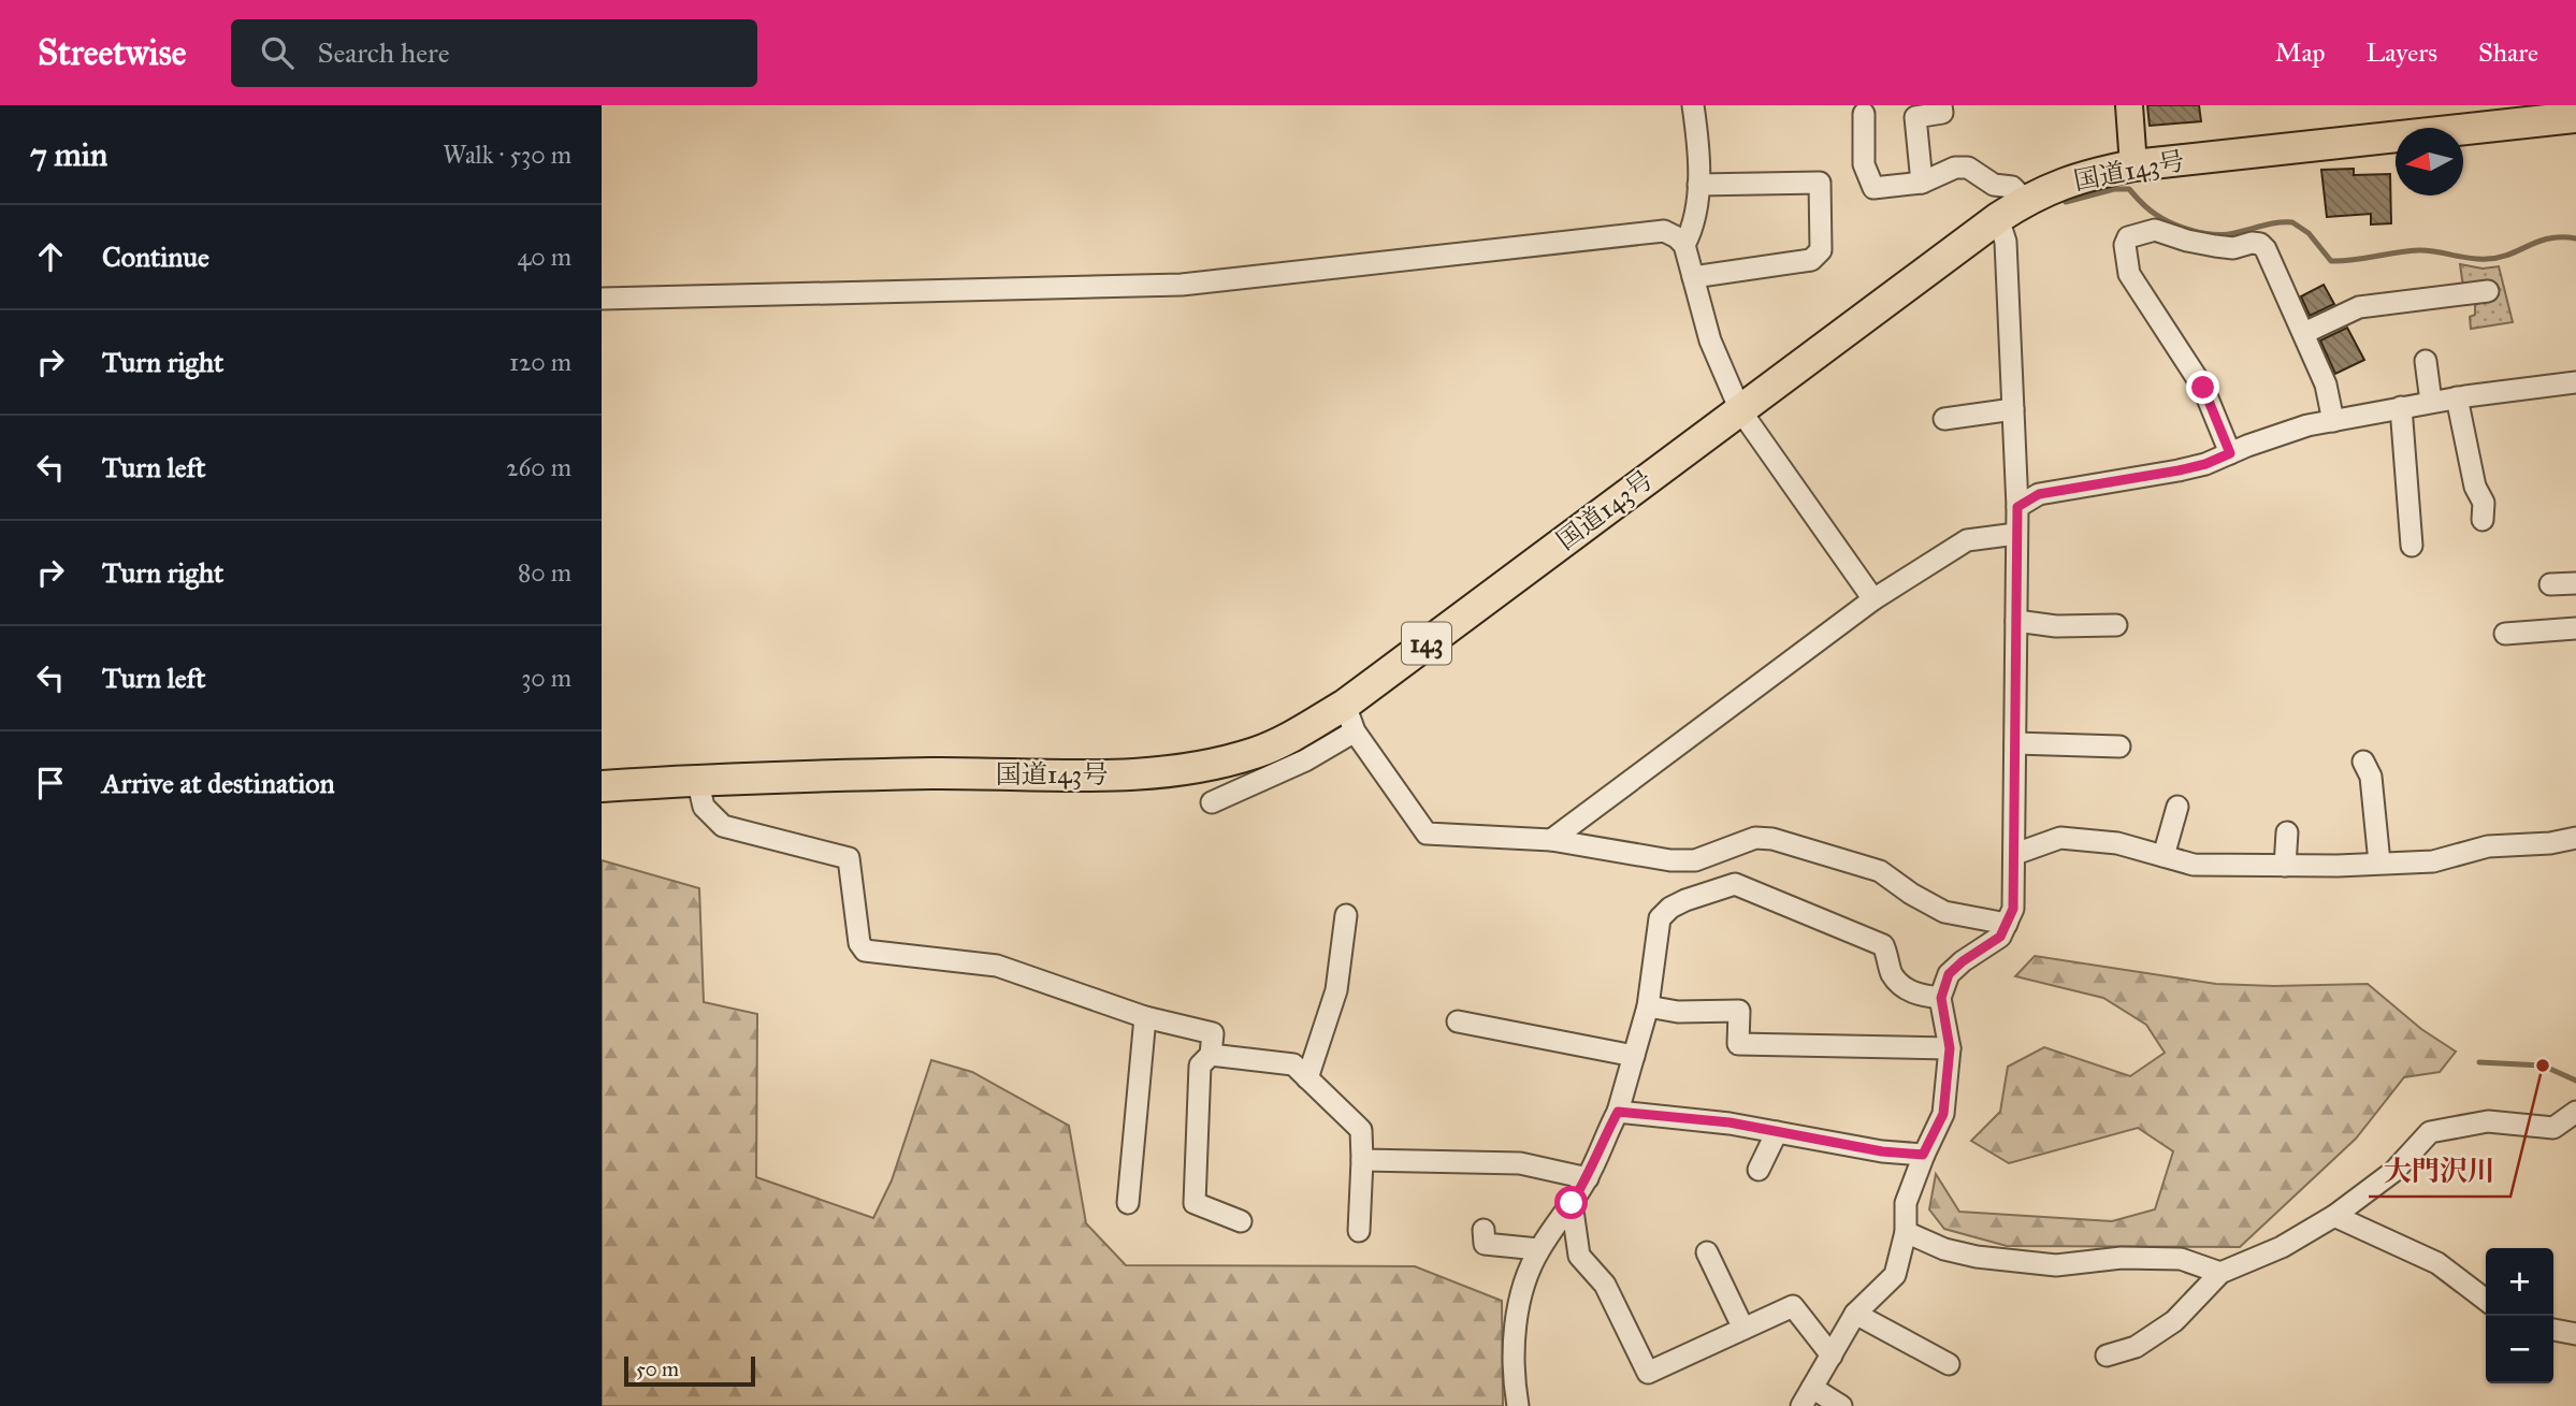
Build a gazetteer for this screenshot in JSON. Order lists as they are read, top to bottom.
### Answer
{
  "streets": {
    "highway": ["国道143号", "143"]
  },
  "places": ["大門沢川"],
  "scale_bar": "50 m",
  "north": "left",
  "page": {
    "header": "Streetwise",
    "search": "Search here",
    "nav": ["Map", "Layers", "Share"],
    "heading": ["7 min", "Walk · 530 m"],
    "list": [
      ["Continue", "40 m"],
      ["Turn right", "120 m"],
      ["Turn left", "260 m"],
      ["Turn right", "80 m"],
      ["Turn left", "30 m"],
      "Arrive at destination"
    ],
    "map_buttons": ["+", "−"],
    "scale": "50 m"
  }
}
